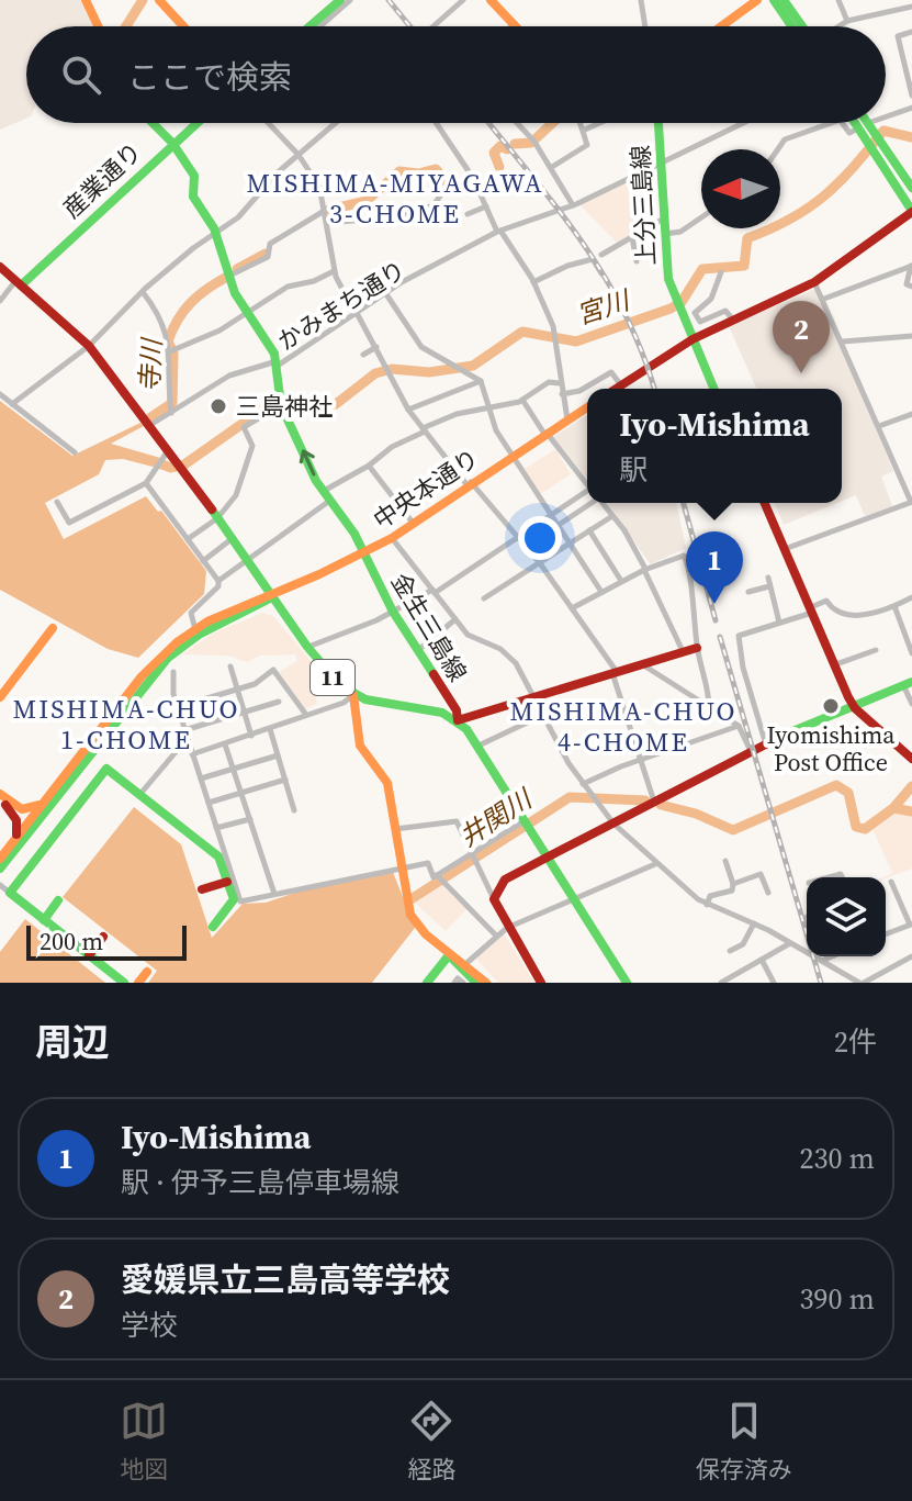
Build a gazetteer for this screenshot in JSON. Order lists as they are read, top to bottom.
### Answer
{
  "streets": {
    "main road": [
      "産業通り",
      "上分三島線",
      "中央本通り",
      "金生三島線",
      "11"
    ],
    "street": ["かみまち通り"]
  },
  "crossings": [
    ["産業通り", "11"],
    ["上分三島線", "かみまち通り"],
    ["かみまち通り", "11"],
    ["中央本通り", "金生三島線"],
    ["中央本通り", "11"],
    ["金生三島線", "11"]
  ],
  "districts": ["MISHIMA-MIYAGAWA 3-CHOME", "MISHIMA-CHUO 1-CHOME", "MISHIMA-CHUO 4-CHOME"],
  "water": ["宮川", "寺川", "井関川"],
  "places": ["三島神社", "Iyomishima Post Office"],
  "scale_bar": "200 m",
  "north": "left",
  "page": {
    "search": "ここで検索",
    "pins": ["2", "1"],
    "popup": ["Iyo-Mishima", "駅"],
    "scale": "200 m",
    "heading": ["周辺", "2件"],
    "list": [
      {
        "mark": "1",
        "name": "Iyo-Mishima",
        "note": "駅 · 伊予三島停車場線",
        "value": "230 m"
      },
      {
        "mark": "2",
        "name": "愛媛県立三島高等学校",
        "note": "学校",
        "value": "390 m"
      }
    ],
    "nav": ["地図", "経路", "保存済み"]
  }
}
